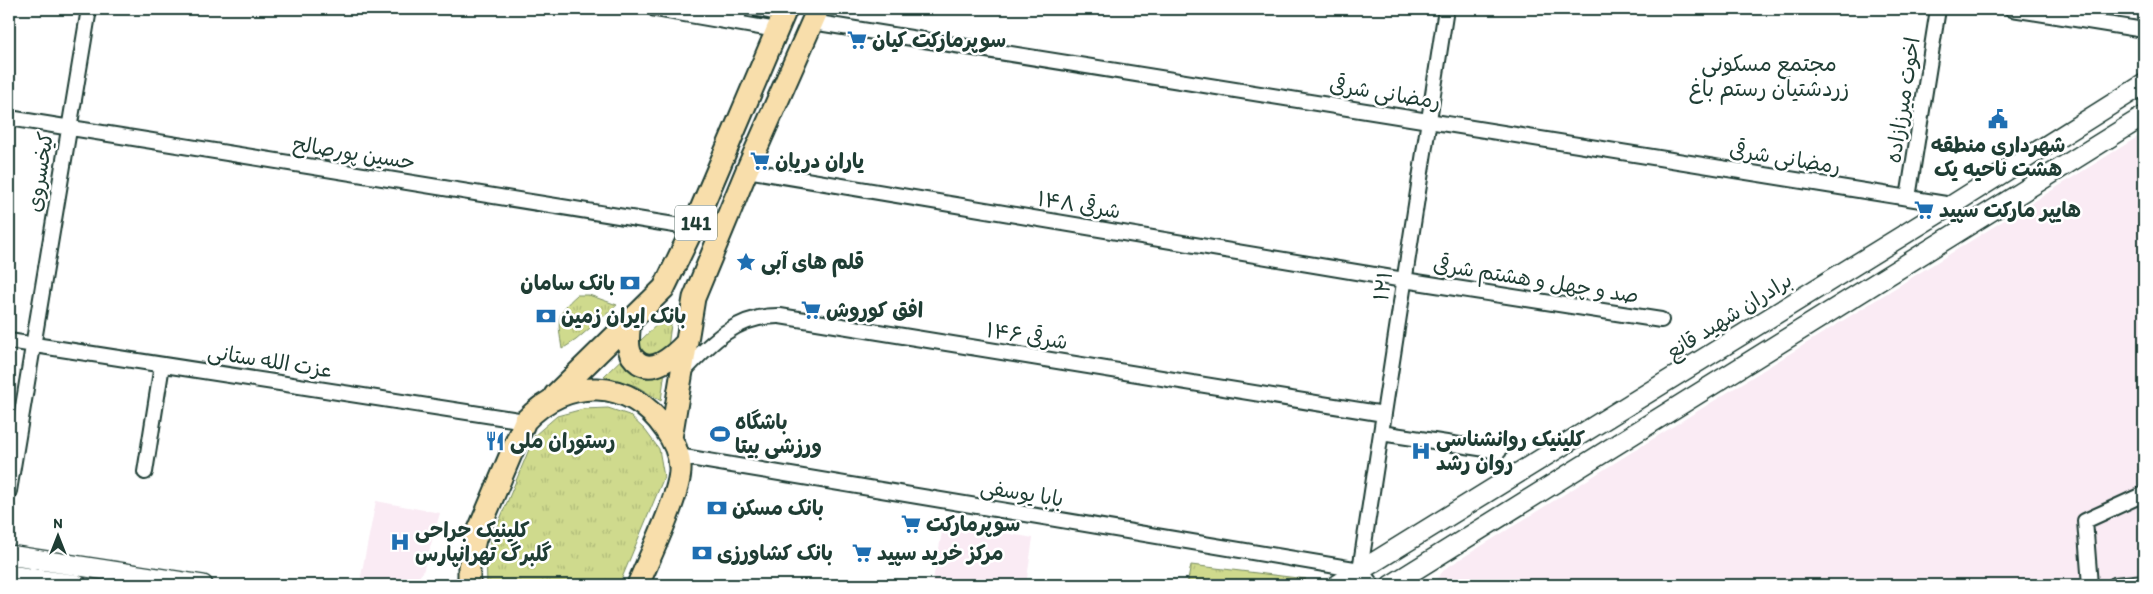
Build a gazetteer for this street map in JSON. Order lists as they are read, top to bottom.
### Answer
{
  "streets": {
    "main road": ["141", "برادران شهید قانع"],
    "street": [
      "رمضانی شرقی",
      "اخوت میرزازاده",
      "حسین پورصالح",
      "کیخسروی",
      "۱۴۸ شرقی",
      "صد و چهل و هشتم شرقی",
      "۱۲۱",
      "۱۴۶ شرقی",
      "عزت الله ستانی",
      "بابا یوسفی"
    ]
  },
  "crossings": [
    ["رمضانی شرقی", "اخوت میرزازاده"],
    ["رمضانی شرقی", "141"],
    ["رمضانی شرقی", "۱۲۱"],
    ["رمضانی شرقی", "برادران شهید قانع"],
    ["حسین پورصالح", "کیخسروی"],
    ["حسین پورصالح", "141"],
    ["کیخسروی", "عزت الله ستانی"],
    ["۱۴۸ شرقی", "141"],
    ["۱۴۸ شرقی", "صد و چهل و هشتم شرقی"],
    ["۱۴۸ شرقی", "۱۲۱"],
    ["141", "۱۴۶ شرقی"],
    ["141", "بابا یوسفی"],
    ["صد و چهل و هشتم شرقی", "۱۲۱"],
    ["۱۲۱", "برادران شهید قانع"],
    ["۱۲۱", "۱۴۶ شرقی"],
    ["۱۲۱", "بابا یوسفی"],
    ["برادران شهید قانع", "بابا یوسفی"]
  ],
  "districts": ["مجتمع مسکونی زردشتیان رستم باغ"],
  "places": {
    "supermarket": [
      "سوپرمارکت کیان",
      "یاران دریان",
      "هایپر مارکت سپید",
      "افق کوروش",
      "سوپرمارکت",
      "مرکز خرید سپید"
    ],
    "public building": ["شهرداری منطقه هشت ناحیه یک"],
    "place": ["قلم های آبی"],
    "bank": [
      "بانک سامان",
      "بانک ایران زمین",
      "بانک مسکن",
      "بانک کشاورزی"
    ],
    "sports": ["باشگاه ورزشی بیتا"],
    "restaurant": ["رستوران ملی"],
    "hospital": ["کلینیک روانشناسی روان رشد", "کلینیک جراحی گلبرگ تهرانپارس"]
  },
  "north": "top"
}
